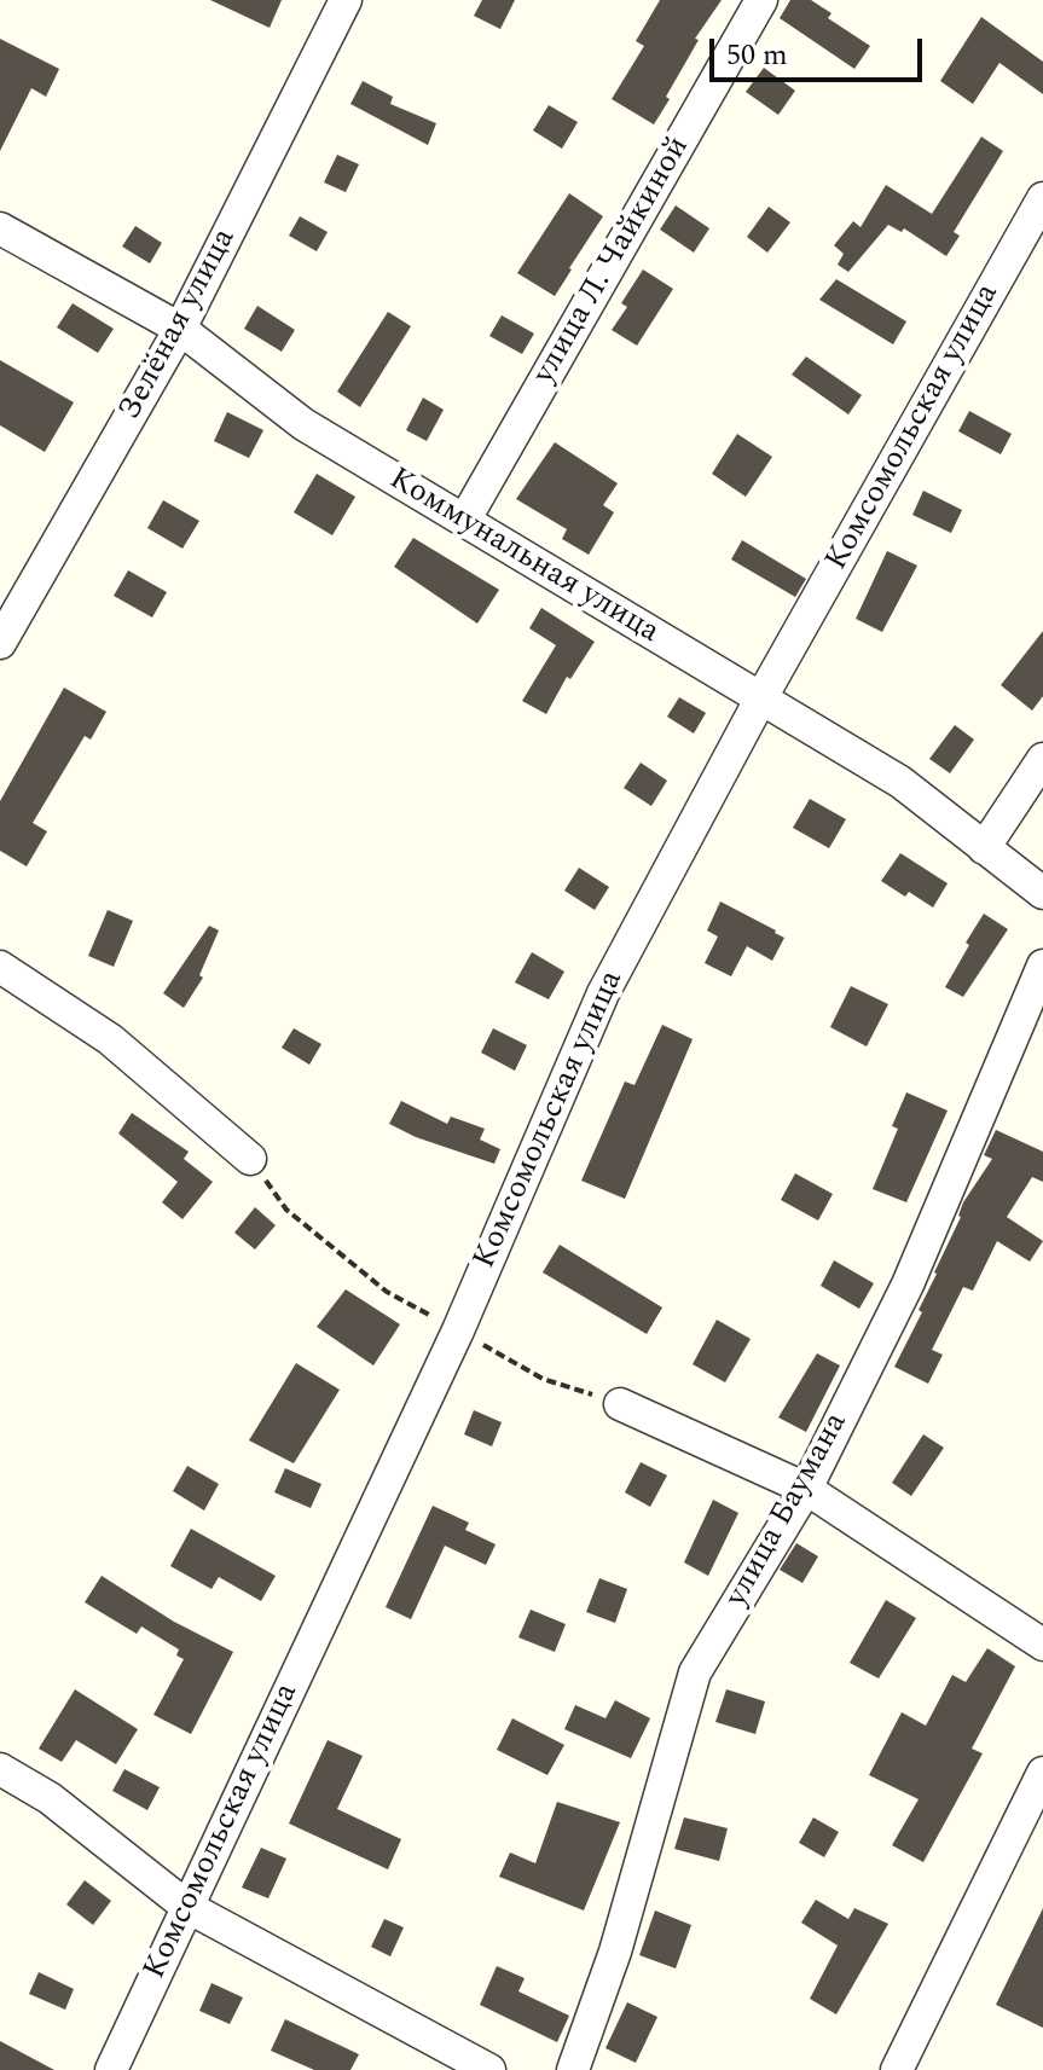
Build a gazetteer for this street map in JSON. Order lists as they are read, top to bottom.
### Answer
{
  "streets": {
    "street": [
      "улица Л. Чайкиной",
      "Зелёная улица",
      "Комсомольская улица",
      "Коммунальная улица",
      "улица Баумана"
    ]
  },
  "crossings": [
    ["улица Л. Чайкиной", "Коммунальная улица"],
    ["Зелёная улица", "Коммунальная улица"],
    ["Комсомольская улица", "Коммунальная улица"]
  ],
  "scale_bar": "50 m"
}
